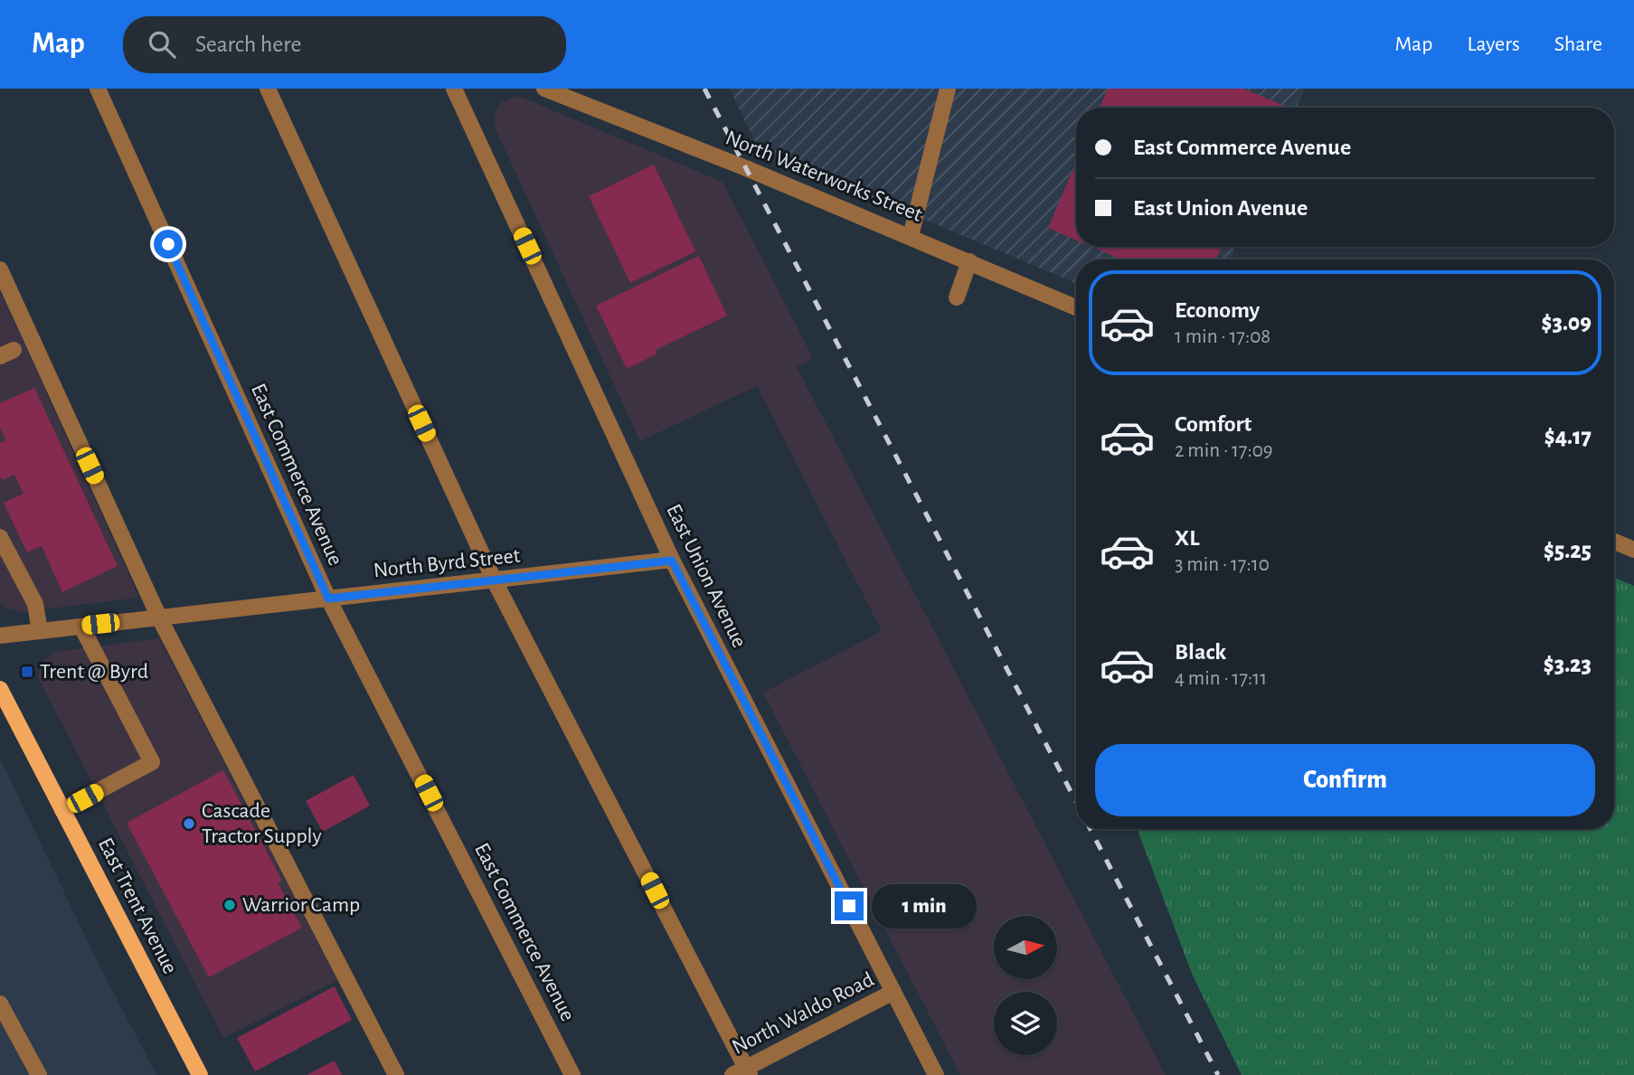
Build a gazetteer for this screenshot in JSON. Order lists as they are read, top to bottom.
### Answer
{
  "streets": {
    "main road": ["East Trent Avenue"],
    "street": [
      "North Waterworks Street",
      "East Commerce Avenue",
      "North Byrd Street",
      "East Union Avenue",
      "North Waldo Road"
    ]
  },
  "crossings": [
    ["East Commerce Avenue", "North Byrd Street"],
    ["North Byrd Street", "East Union Avenue"],
    ["East Union Avenue", "North Waldo Road"]
  ],
  "places": {
    "transit": ["Trent @ Byrd"],
    "other": ["Cascade Tractor Supply", "Warrior Camp"]
  },
  "north": "right",
  "page": {
    "header": "Map",
    "search": "Search here",
    "nav": ["Map", "Layers", "Share"],
    "banner": ["East Commerce Avenue", "East Union Avenue"],
    "list": [
      {
        "name": "Economy",
        "note": "1 min · 17:08",
        "value": "$3.09"
      },
      {
        "name": "Comfort",
        "note": "2 min · 17:09",
        "value": "$4.17"
      },
      {
        "name": "XL",
        "note": "3 min · 17:10",
        "value": "$5.25"
      },
      {
        "name": "Black",
        "note": "4 min · 17:11",
        "value": "$3.23"
      }
    ],
    "buttons": "Confirm",
    "bubble": "1 min"
  }
}
